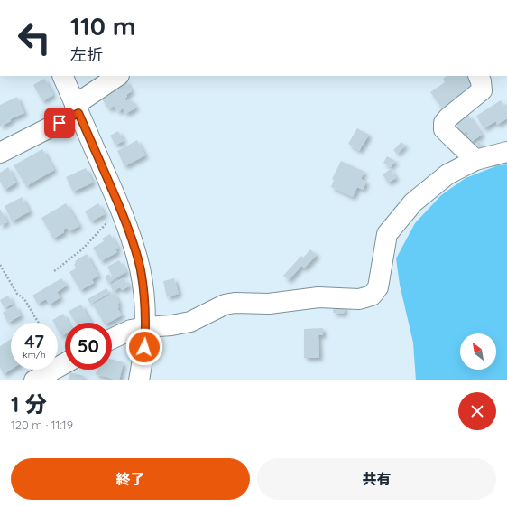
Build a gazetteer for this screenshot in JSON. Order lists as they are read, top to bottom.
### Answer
{
  "north": "top left",
  "page": {
    "turn": ["110 m", "左折"],
    "speed": "47 km/h",
    "limit": "50",
    "heading": ["1 分", "120 m · 11:19"],
    "buttons": ["終了", "共有"]
  }
}
